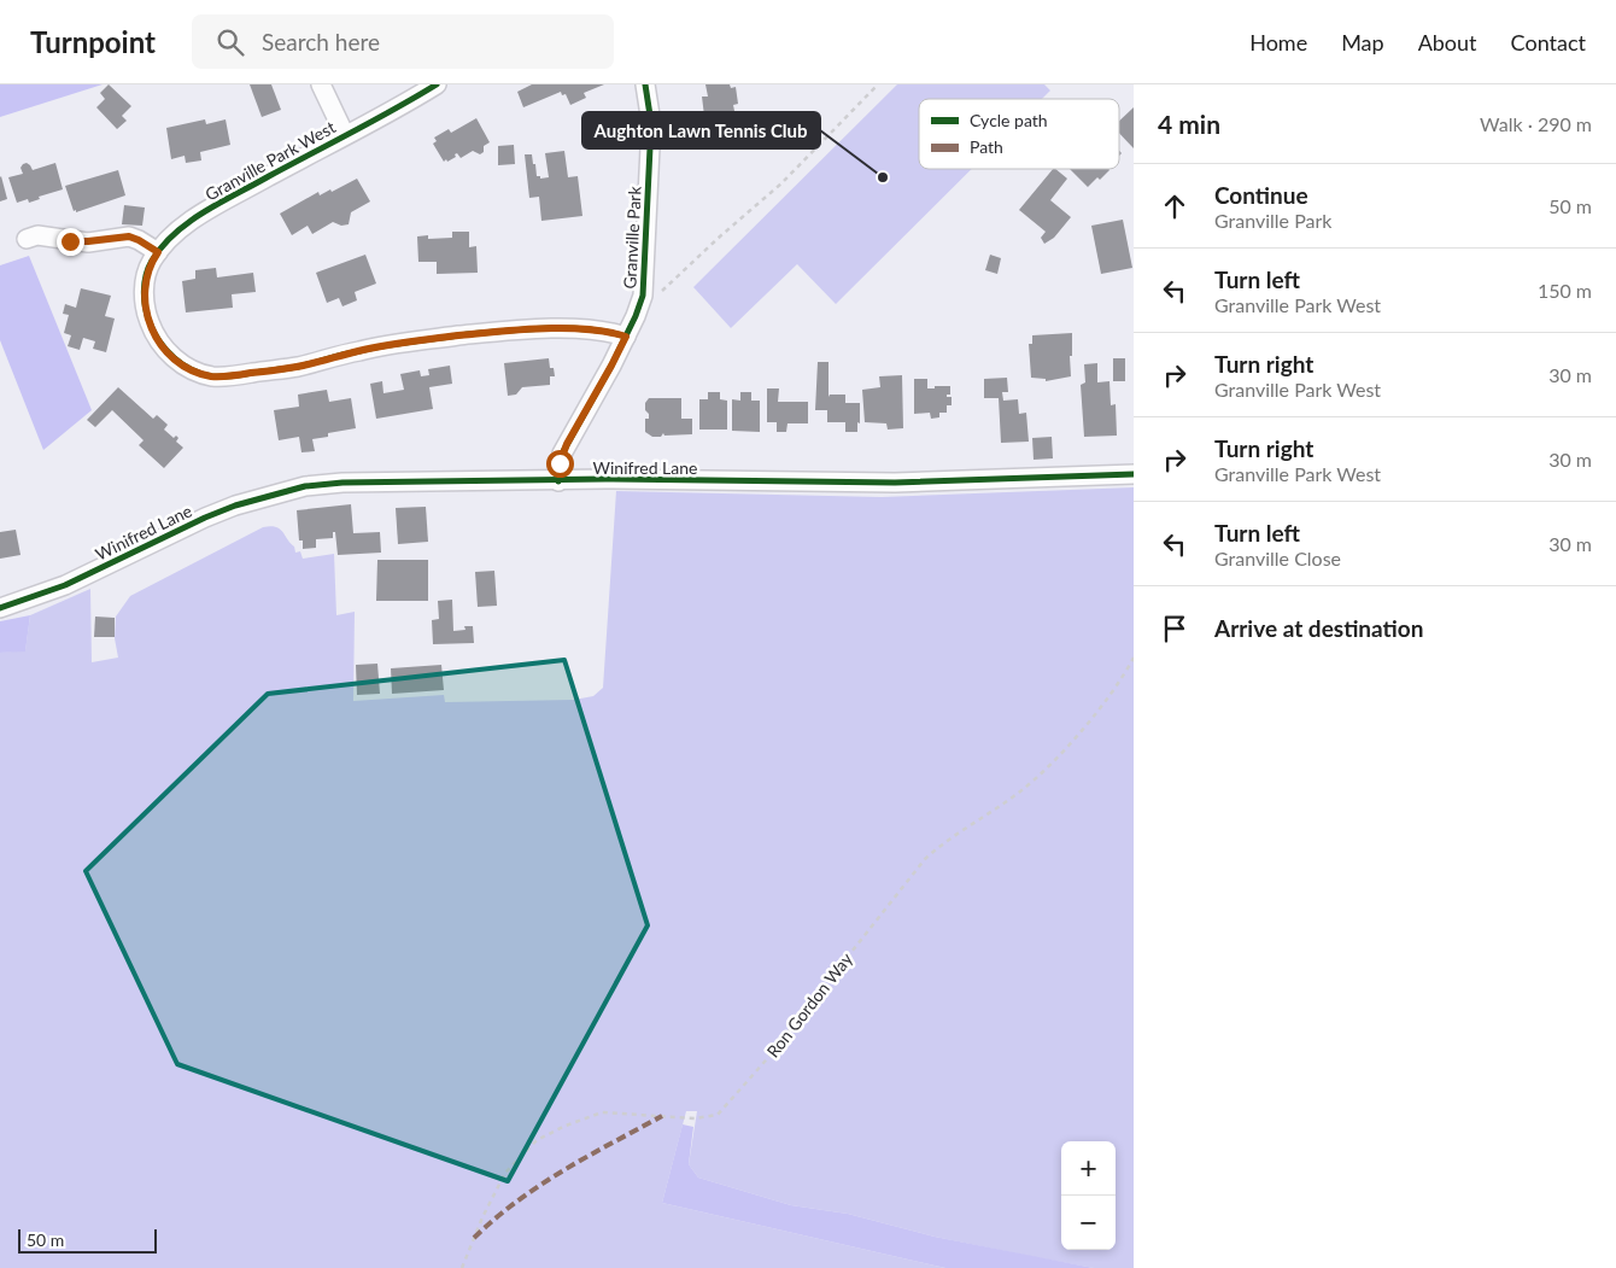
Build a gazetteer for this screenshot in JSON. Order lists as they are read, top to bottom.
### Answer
{
  "streets": {
    "street": ["Granville Park West", "Granville Park", "Winifred Lane"],
    "path": ["Ron Gordon Way"]
  },
  "crossings": [
    ["Granville Park West", "Granville Park"],
    ["Granville Park", "Winifred Lane"]
  ],
  "places": ["Aughton Lawn Tennis Club"],
  "legend": ["Cycle path", "Path"],
  "scale_bar": "50 m",
  "page": {
    "header": "Turnpoint",
    "search": "Search here",
    "nav": [
      "Home",
      "Map",
      "About",
      "Contact"
    ],
    "heading": ["4 min", "Walk · 290 m"],
    "list": [
      ["Continue", "Granville Park", "50 m"],
      ["Turn left", "Granville Park West", "150 m"],
      ["Turn right", "Granville Park West", "30 m"],
      ["Turn right", "Granville Park West", "30 m"],
      ["Turn left", "Granville Close", "30 m"],
      "Arrive at destination"
    ],
    "map_buttons": ["+", "−"],
    "scale": "50 m"
  }
}
